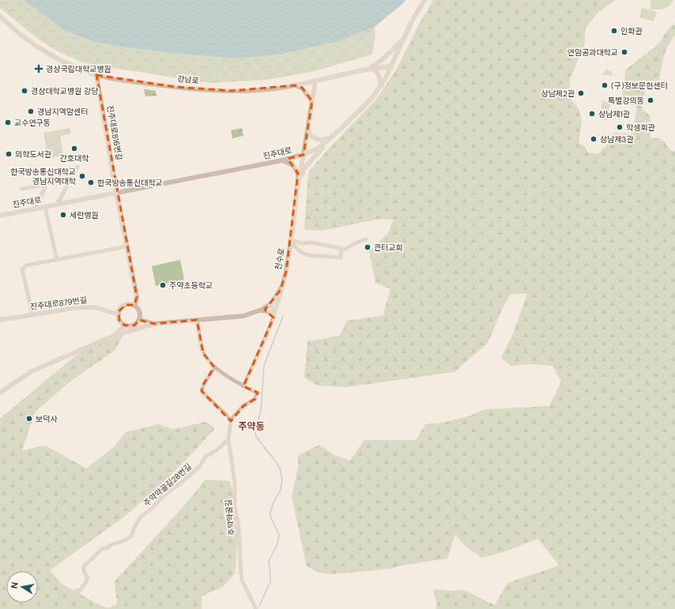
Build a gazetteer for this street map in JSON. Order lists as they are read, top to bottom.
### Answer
{
  "streets": {
    "street": [
      "강남로",
      "진주대로816번길",
      "진주대로",
      "천수로",
      "진주대로879번길",
      "주약약골길28번길",
      "주약약골길"
    ]
  },
  "crossings": [
    ["강남로", "진주대로816번길"],
    ["강남로", "진주대로"],
    ["강남로", "천수로"],
    ["진주대로816번길", "진주대로"],
    ["진주대로816번길", "천수로"],
    ["진주대로816번길", "진주대로879번길"],
    ["진주대로", "천수로"],
    ["천수로", "진주대로879번길"],
    ["주약약골길28번길", "주약약골길"]
  ],
  "districts": ["주약동"],
  "places": {
    "other": [
      "인화관",
      "연암공과대학교",
      "(구)정보문헌센터",
      "경상대학교병원 강당",
      "상남제2관",
      "특별강의동",
      "경남지역암센터",
      "상남제1관",
      "교수연구동",
      "학생회관",
      "상남제3관",
      "간호대학",
      "의학도서관",
      "한국방송통신대학교 경남지역대학",
      "한국방송통신대학교",
      "세란병원",
      "큰터교회",
      "주약초등학교",
      "보덕사"
    ],
    "health": ["경상국립대학교병원"]
  },
  "north": "left"
}
